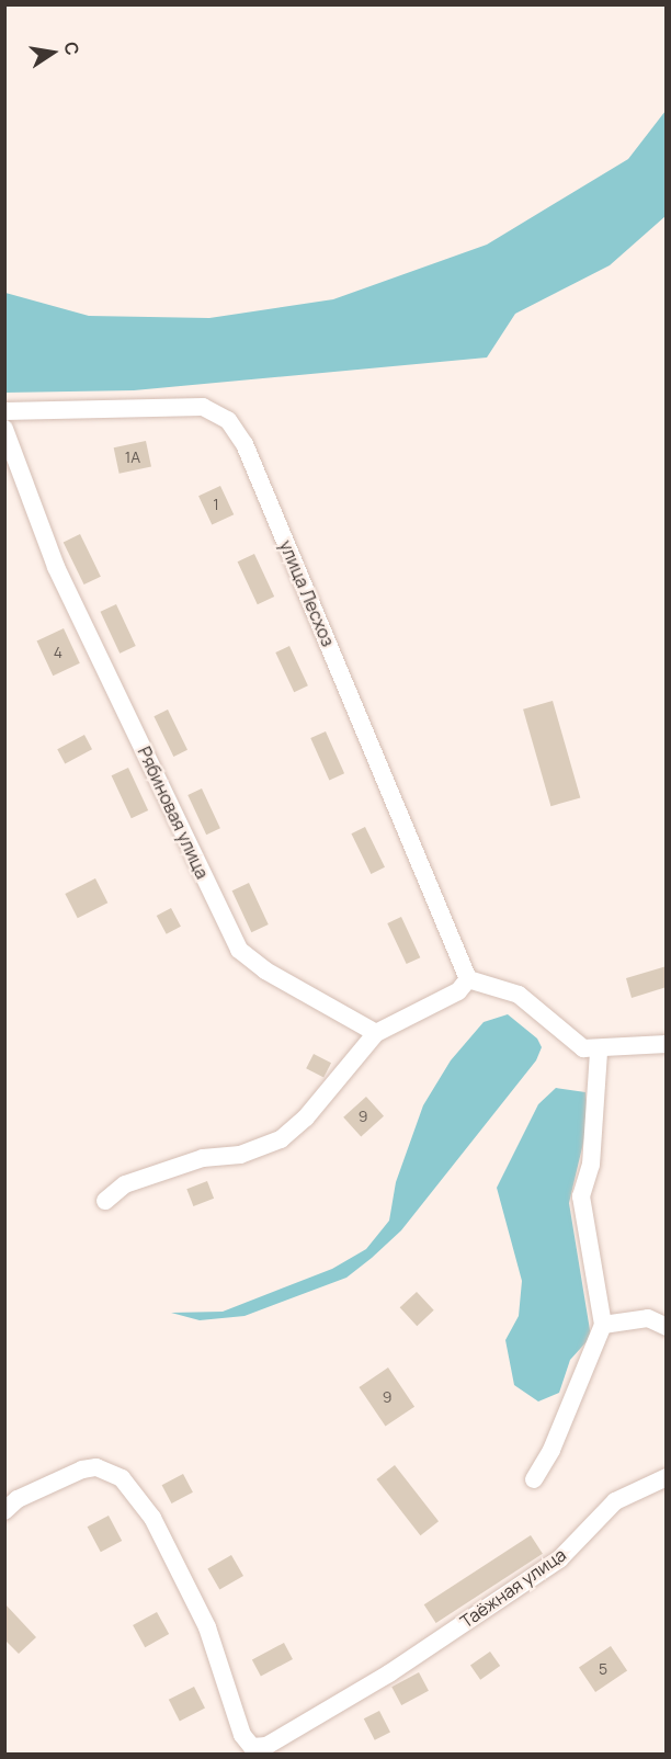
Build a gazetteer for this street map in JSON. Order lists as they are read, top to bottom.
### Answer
{
  "streets": {
    "street": ["улица Лесхоз", "Рябиновая улица", "Таёжная улица"]
  },
  "house_numbers": [
    "1А",
    "1",
    "4",
    "9",
    "9",
    "5"
  ],
  "north": "right"
}
